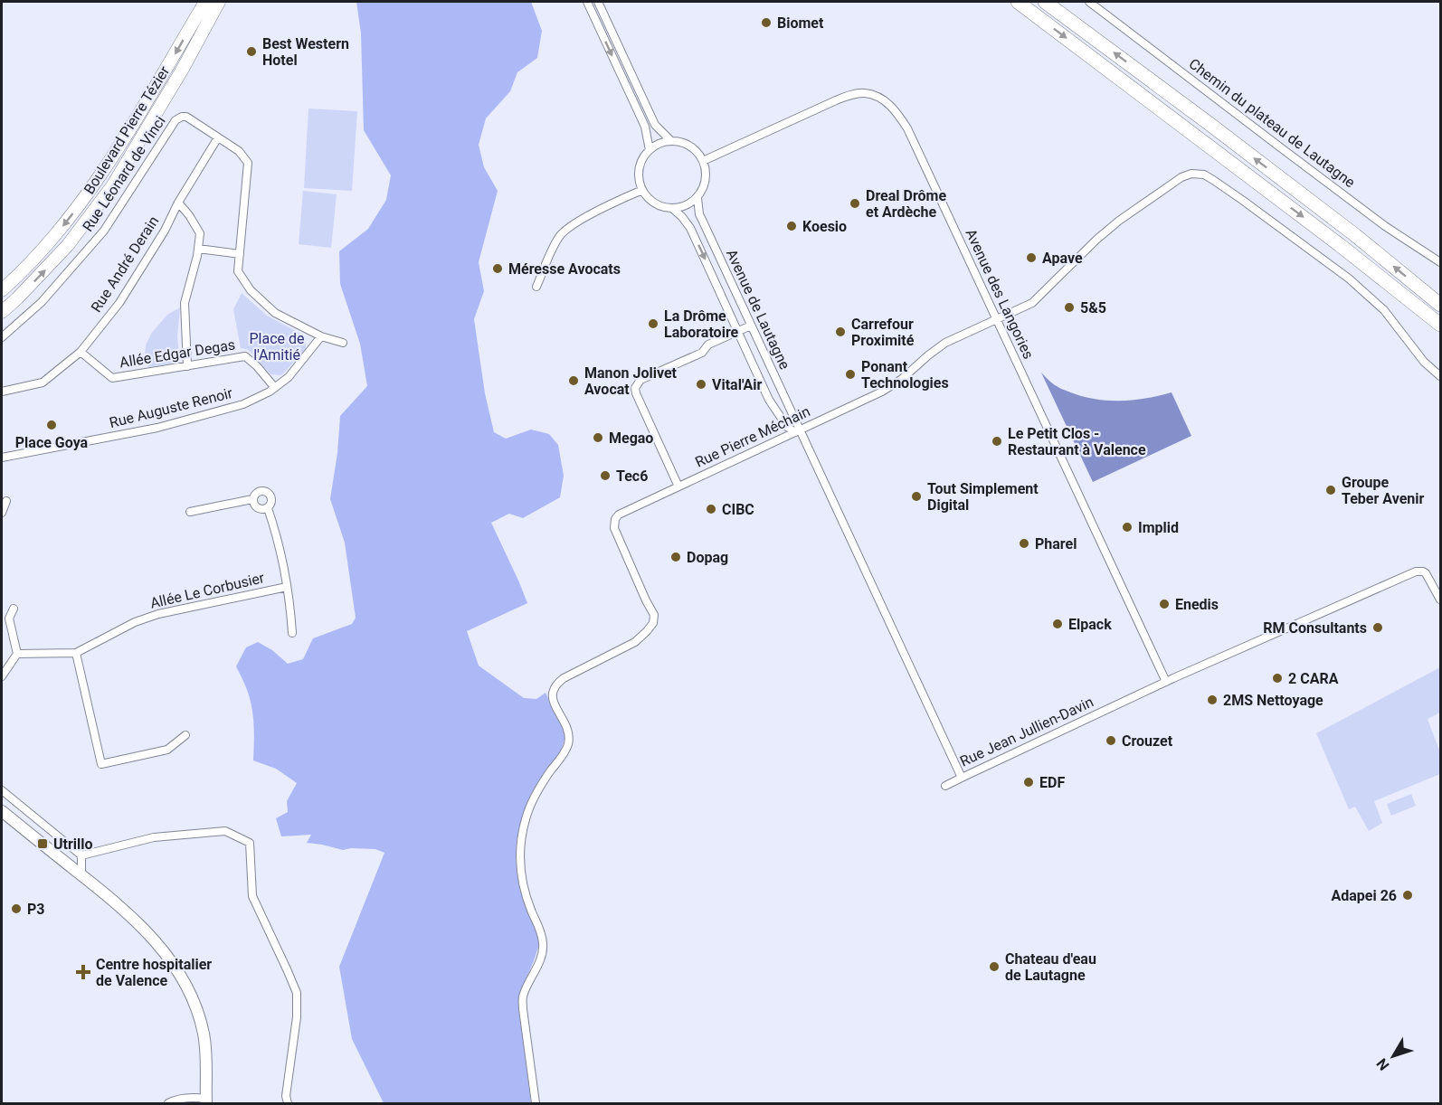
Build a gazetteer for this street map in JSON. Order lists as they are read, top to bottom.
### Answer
{
  "streets": {
    "main road": ["Boulevard Pierre Tézier"],
    "street": [
      "Chemin du plateau de Lautagne",
      "Rue Léonard de Vinci",
      "Rue André Derain",
      "Avenue des Langories",
      "Avenue de Lautagne",
      "Allée Edgar Degas",
      "Rue Auguste Renoir",
      "Rue Pierre Méchain",
      "Allée Le Corbusier",
      "Rue Jean Jullien-Davin"
    ]
  },
  "crossings": [
    ["Rue Léonard de Vinci", "Rue André Derain"],
    ["Rue Léonard de Vinci", "Rue Auguste Renoir"],
    ["Rue André Derain", "Allée Edgar Degas"],
    ["Avenue des Langories", "Avenue de Lautagne"],
    ["Avenue des Langories", "Rue Pierre Méchain"],
    ["Avenue des Langories", "Rue Jean Jullien-Davin"],
    ["Avenue de Lautagne", "Rue Pierre Méchain"],
    ["Avenue de Lautagne", "Rue Jean Jullien-Davin"],
    ["Allée Edgar Degas", "Rue Auguste Renoir"],
    ["Rue Pierre Méchain", "Rue Jean Jullien-Davin"]
  ],
  "parks": ["Place de l'Amitié"],
  "places": {
    "other": [
      "Biomet",
      "Best Western Hotel",
      "Dreal Drôme et Ardèche",
      "Koesio",
      "Apave",
      "Méresse Avocats",
      "5&5",
      "La Drôme Laboratoire",
      "Carrefour Proximité",
      "Ponant Technologies",
      "Manon Jolivet Avocat",
      "Vital'Air",
      "Place Goya",
      "Megao",
      "Le Petit Clos - Restaurant à Valence",
      "Tec6",
      "Groupe Teber Avenir",
      "Tout Simplement Digital",
      "CIBC",
      "Implid",
      "Pharel",
      "Dopag",
      "Enedis",
      "Elpack",
      "RM Consultants",
      "2 CARA",
      "2MS Nettoyage",
      "Crouzet",
      "EDF",
      "Adapei 26",
      "P3",
      "Chateau d'eau de Lautagne"
    ],
    "transit": ["Utrillo"],
    "health": ["Centre hospitalier de Valence"]
  },
  "north": "bottom left"
}
